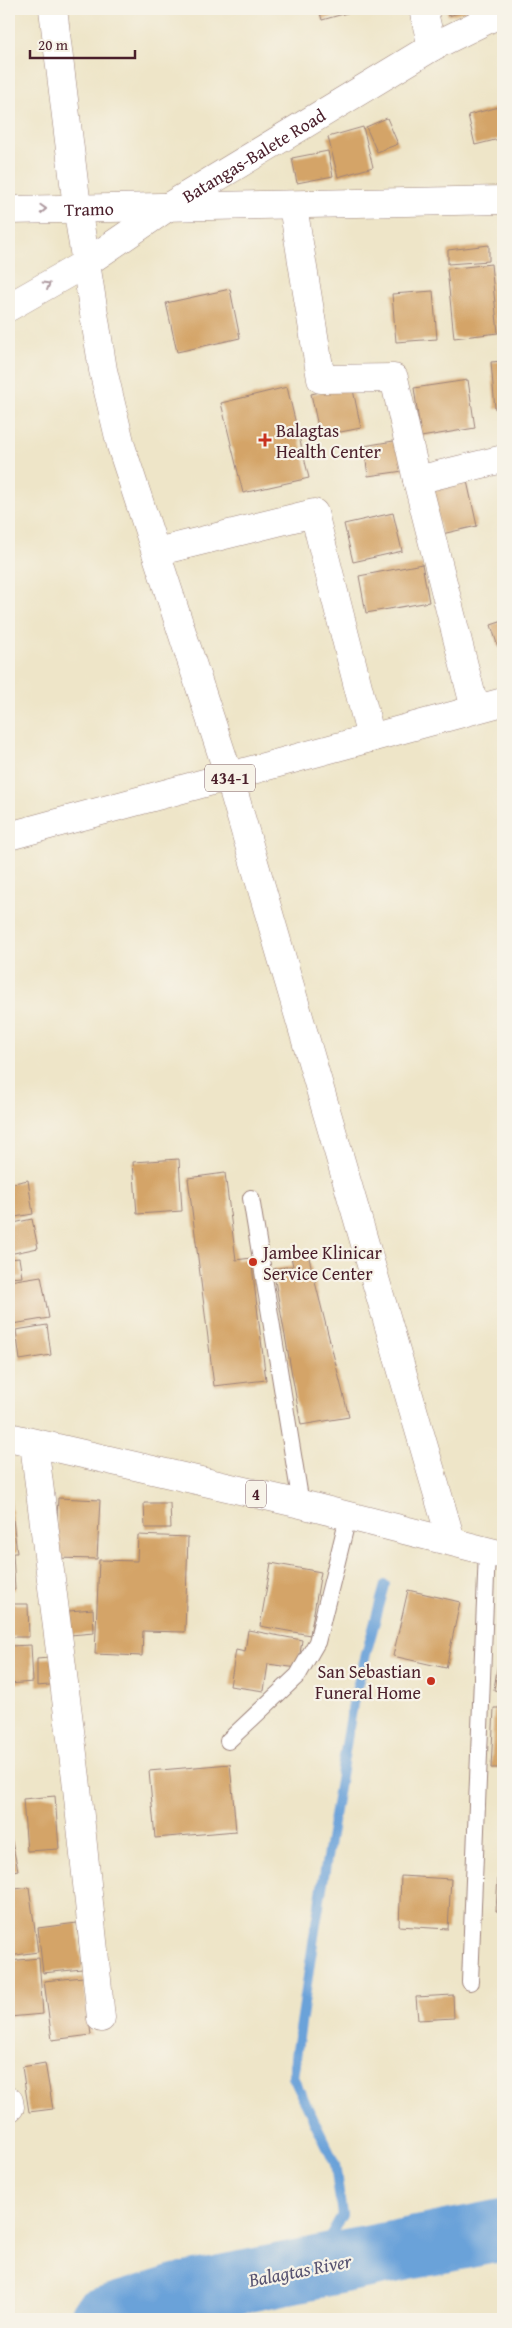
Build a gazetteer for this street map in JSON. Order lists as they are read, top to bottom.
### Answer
{
  "streets": {
    "main road": [
      "Batangas-Balete Road",
      "Tramo",
      "434-1",
      "4"
    ]
  },
  "crossings": [
    ["Batangas-Balete Road", "Tramo"],
    ["Batangas-Balete Road", "434-1"],
    ["Tramo", "434-1"],
    ["434-1", "4"]
  ],
  "water": ["Balagtas River"],
  "places": {
    "health": ["Balagtas Health Center"],
    "other": ["Jambee Klinicar Service Center", "San Sebastian Funeral Home"]
  },
  "scale_bar": "20 m"
}
